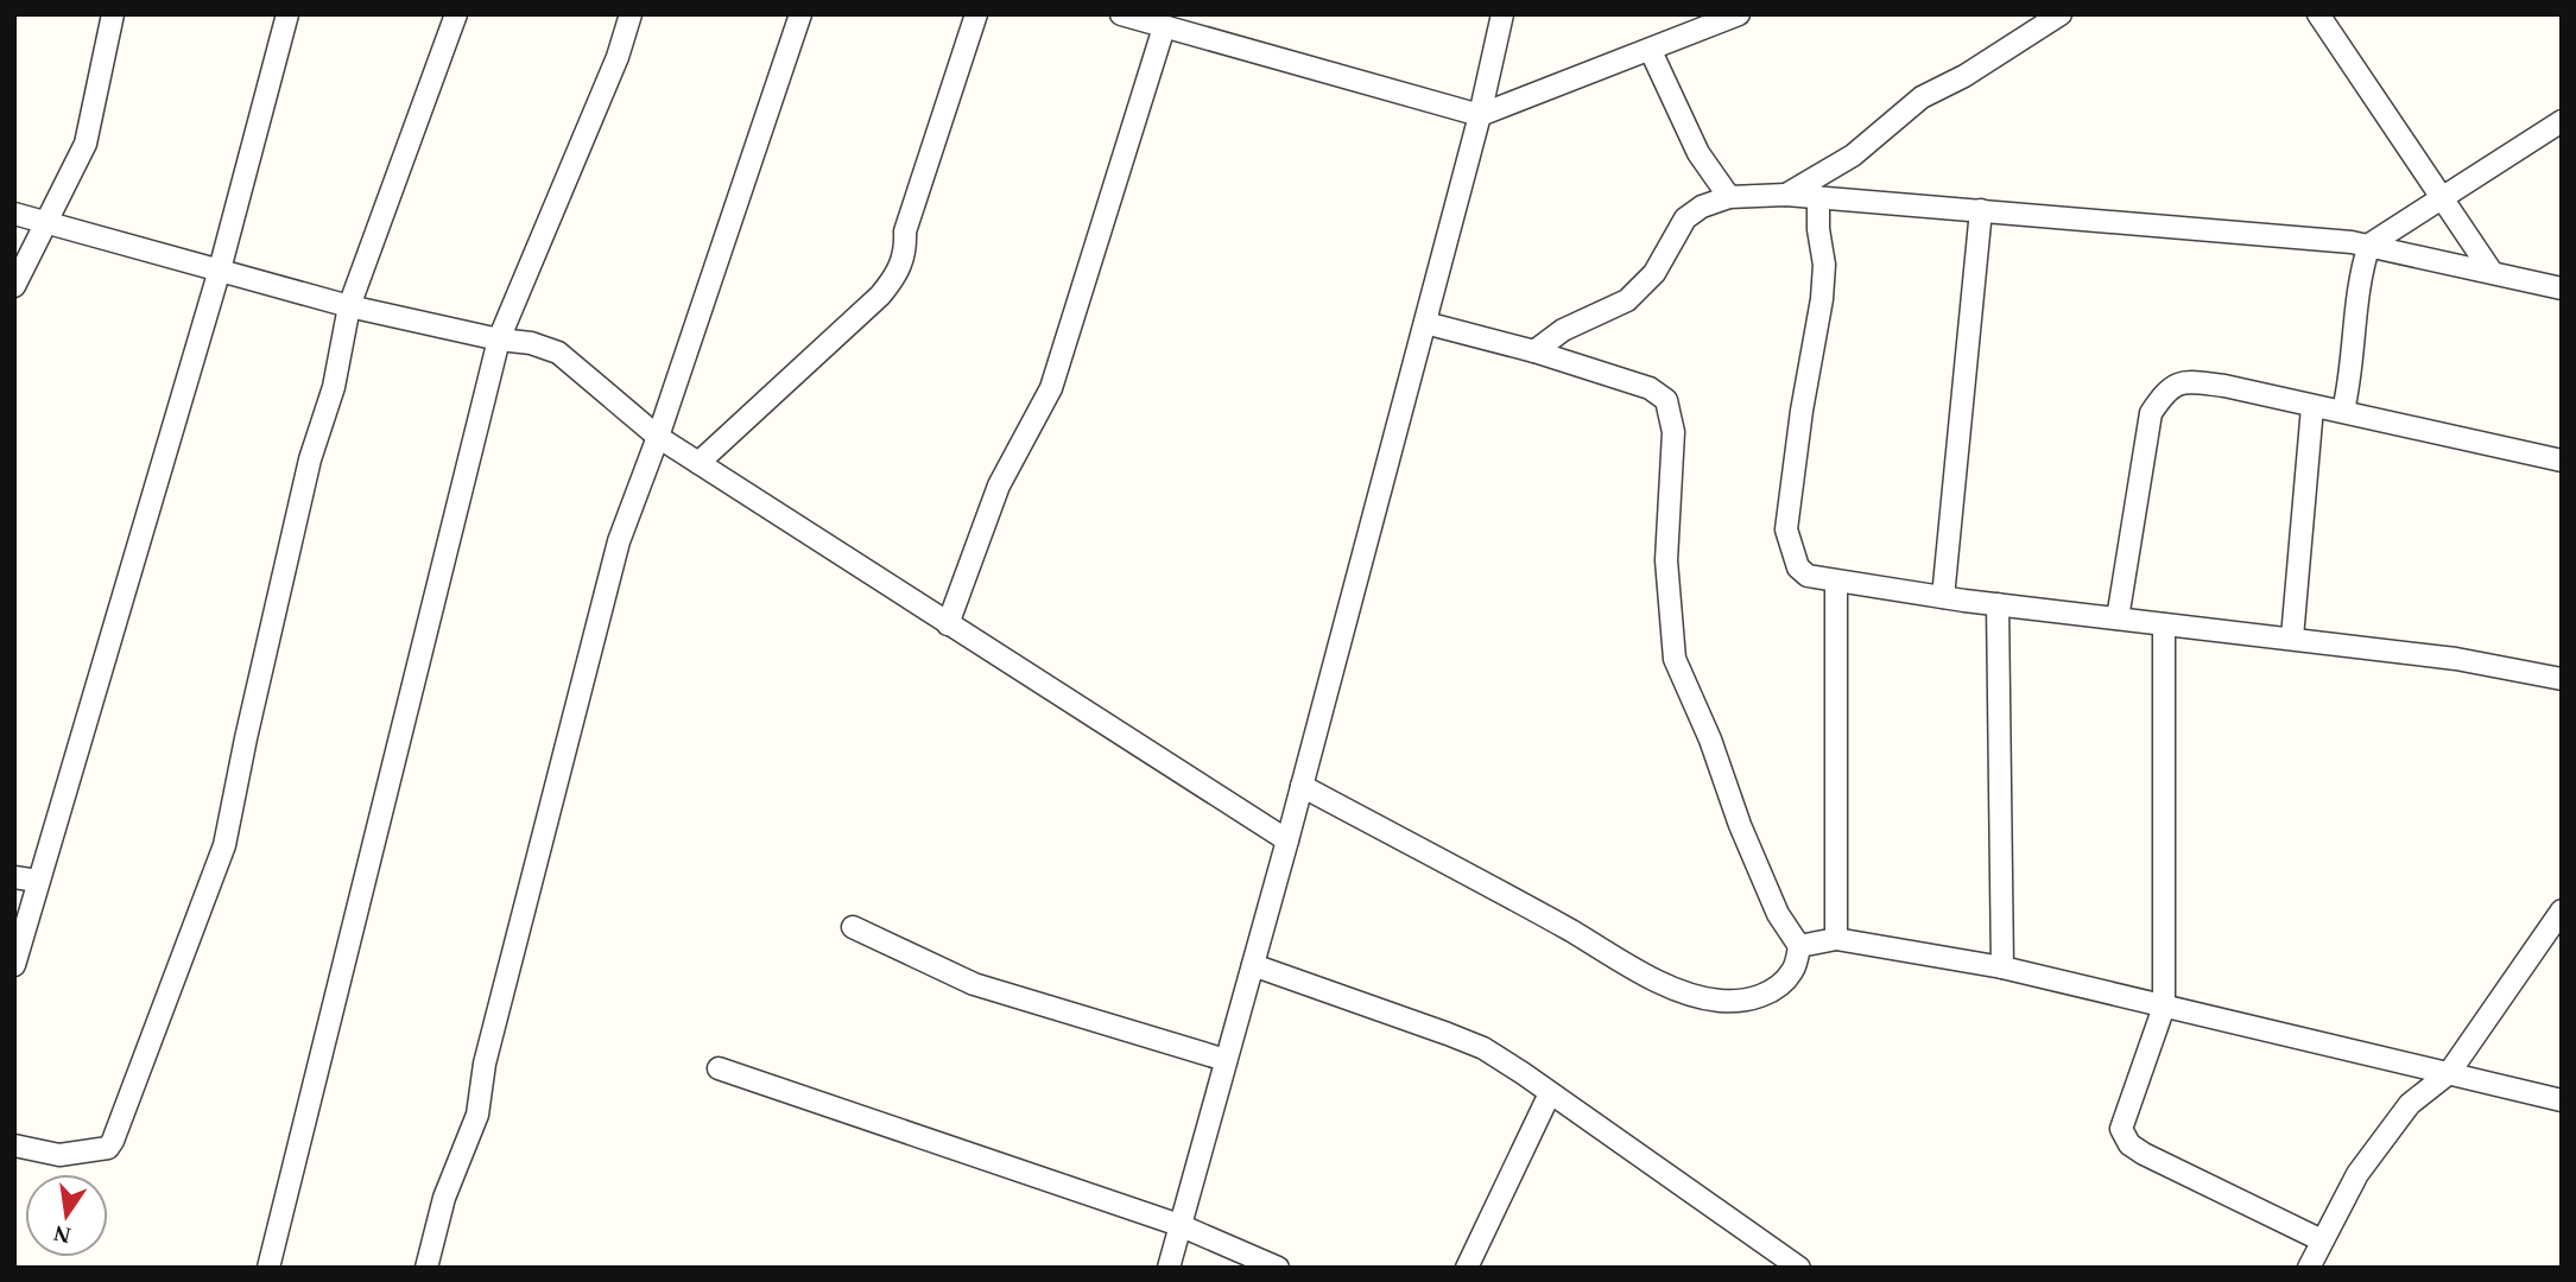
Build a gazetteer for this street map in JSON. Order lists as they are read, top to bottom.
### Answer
{
  "north": "bottom"
}
